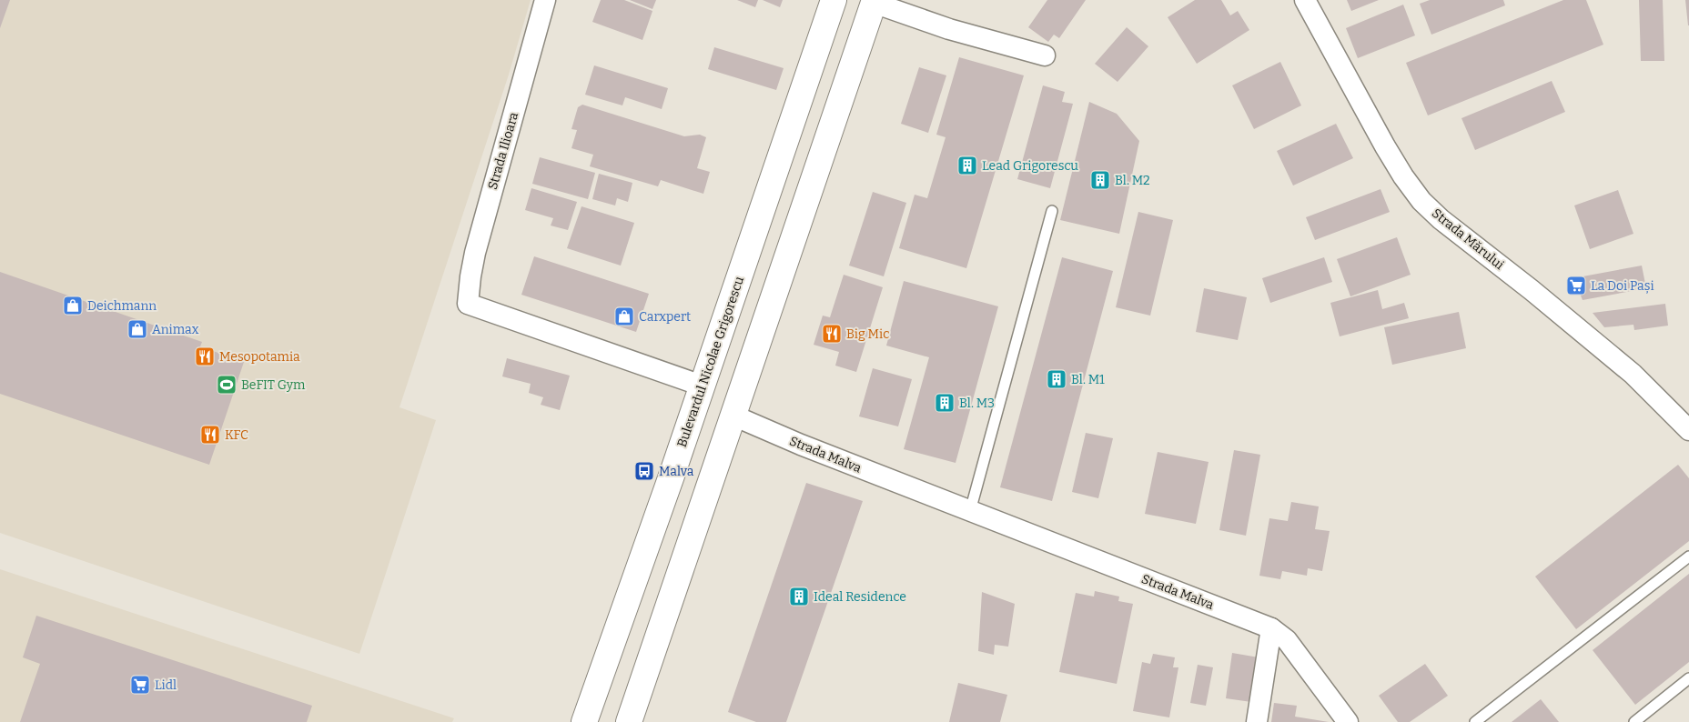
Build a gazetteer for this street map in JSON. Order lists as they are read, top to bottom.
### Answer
{
  "streets": {
    "main road": ["Bulevardul Nicolae Grigorescu"],
    "street": ["Strada Ilioara", "Strada Mărului", "Strada Malva"]
  },
  "crossings": [
    ["Strada Ilioara", "Bulevardul Nicolae Grigorescu"]
  ],
  "places": {
    "building": [
      "Lead Grigorescu",
      "Bl. M2",
      "Bl. M1",
      "Bl. M3",
      "Ideal Residence"
    ],
    "supermarket": ["La Doi Pași", "Lidl"],
    "shop": ["Deichmann", "Carxpert", "Animax"],
    "restaurant": ["Big Mic", "Mesopotamia", "KFC"],
    "sports": ["BeFIT Gym"],
    "bus stop": ["Malva"]
  }
}
